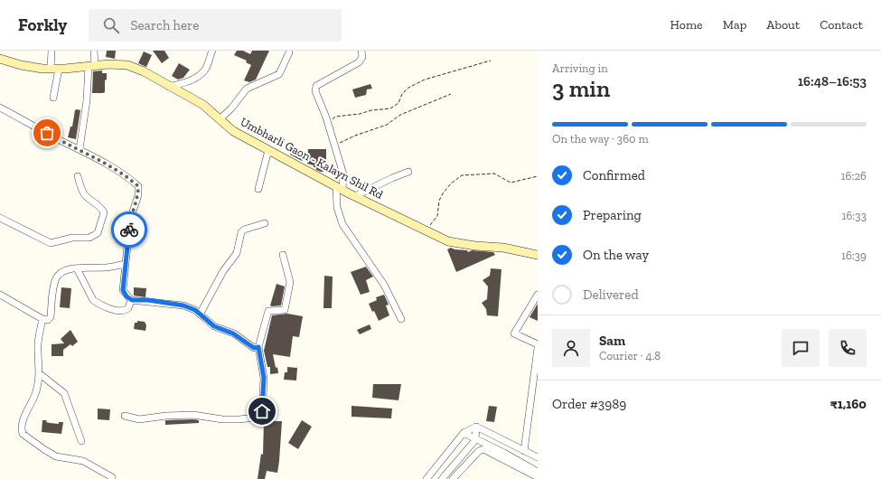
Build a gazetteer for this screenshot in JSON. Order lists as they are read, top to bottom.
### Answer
{
  "streets": {
    "street": ["Umbharli Gaon - Kalayn Shil Rd"]
  },
  "page": {
    "header": "Forkly",
    "search": "Search here",
    "nav": [
      "Home",
      "Map",
      "About",
      "Contact"
    ],
    "heading": ["3 min", "Arriving in", "16:48–16:53"],
    "panel": [
      "Sam",
      "Courier · 4.8",
      "Order #3989",
      "₹1,160"
    ],
    "bar": "On the way · 360 m",
    "list": [
      ["Confirmed", "16:26"],
      ["Preparing", "16:33"],
      ["On the way", "16:39"],
      "Delivered"
    ]
  }
}
